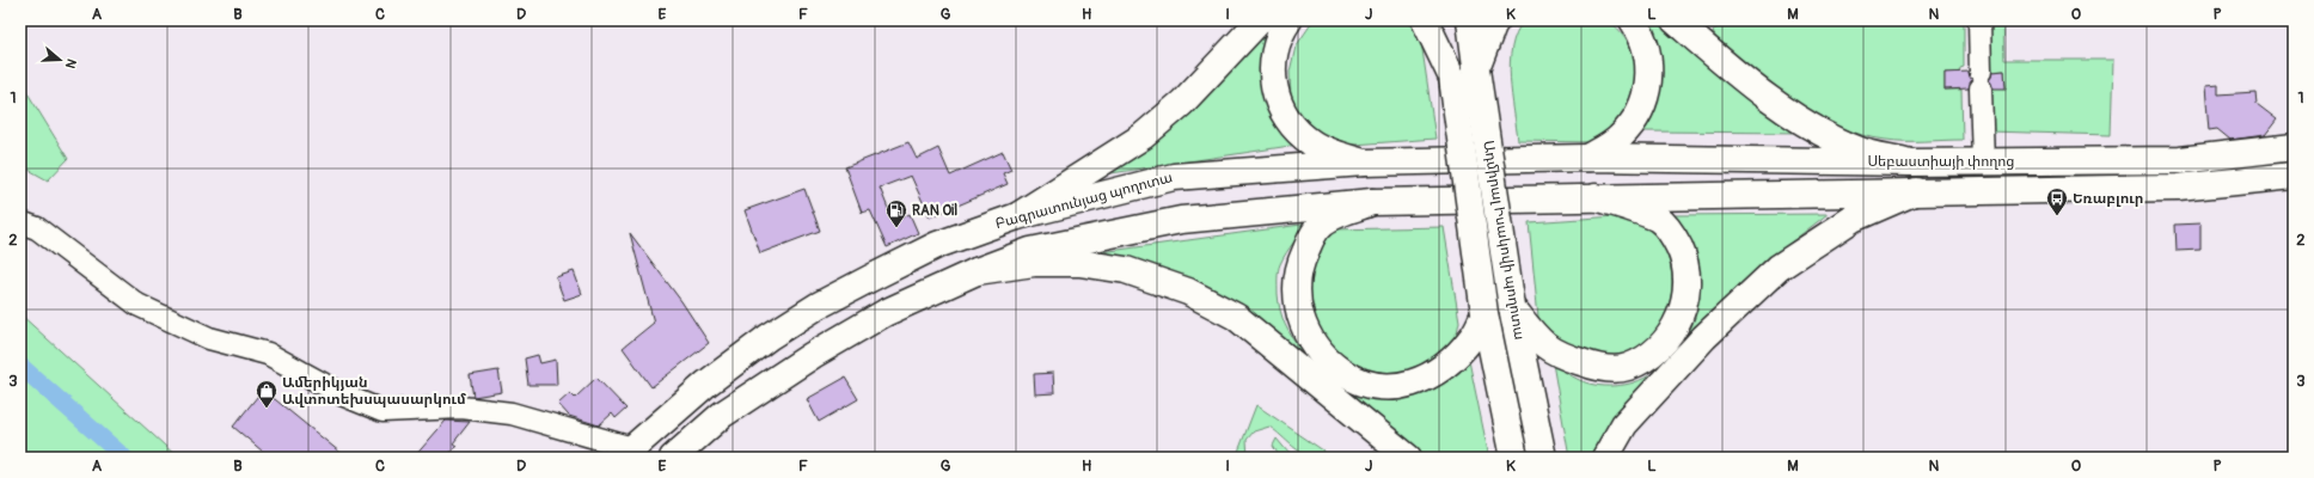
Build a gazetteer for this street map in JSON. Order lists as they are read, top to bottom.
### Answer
{
  "streets": {
    "main road": ["Սեբաստիայի փողոց", "Բագրատունյաց պողոտա", "Ադմիրալ Իսակովի պողոտա"]
  },
  "crossings": [
    ["Սեբաստիայի փողոց", "Բագրատունյաց պողոտա"]
  ],
  "places": {
    "bus stop": ["Եռաբլուր"],
    "fuel station": ["RAN Oil"],
    "shop": ["Ամերիկյան Ավտոտեխսպասարկում"]
  },
  "north": "right",
  "grid": {
    "columns": [
      "A",
      "B",
      "C",
      "D",
      "E",
      "F",
      "G",
      "H",
      "I",
      "J",
      "K",
      "L",
      "M",
      "N",
      "O",
      "P"
    ],
    "rows": ["1", "2", "3"]
  }
}
